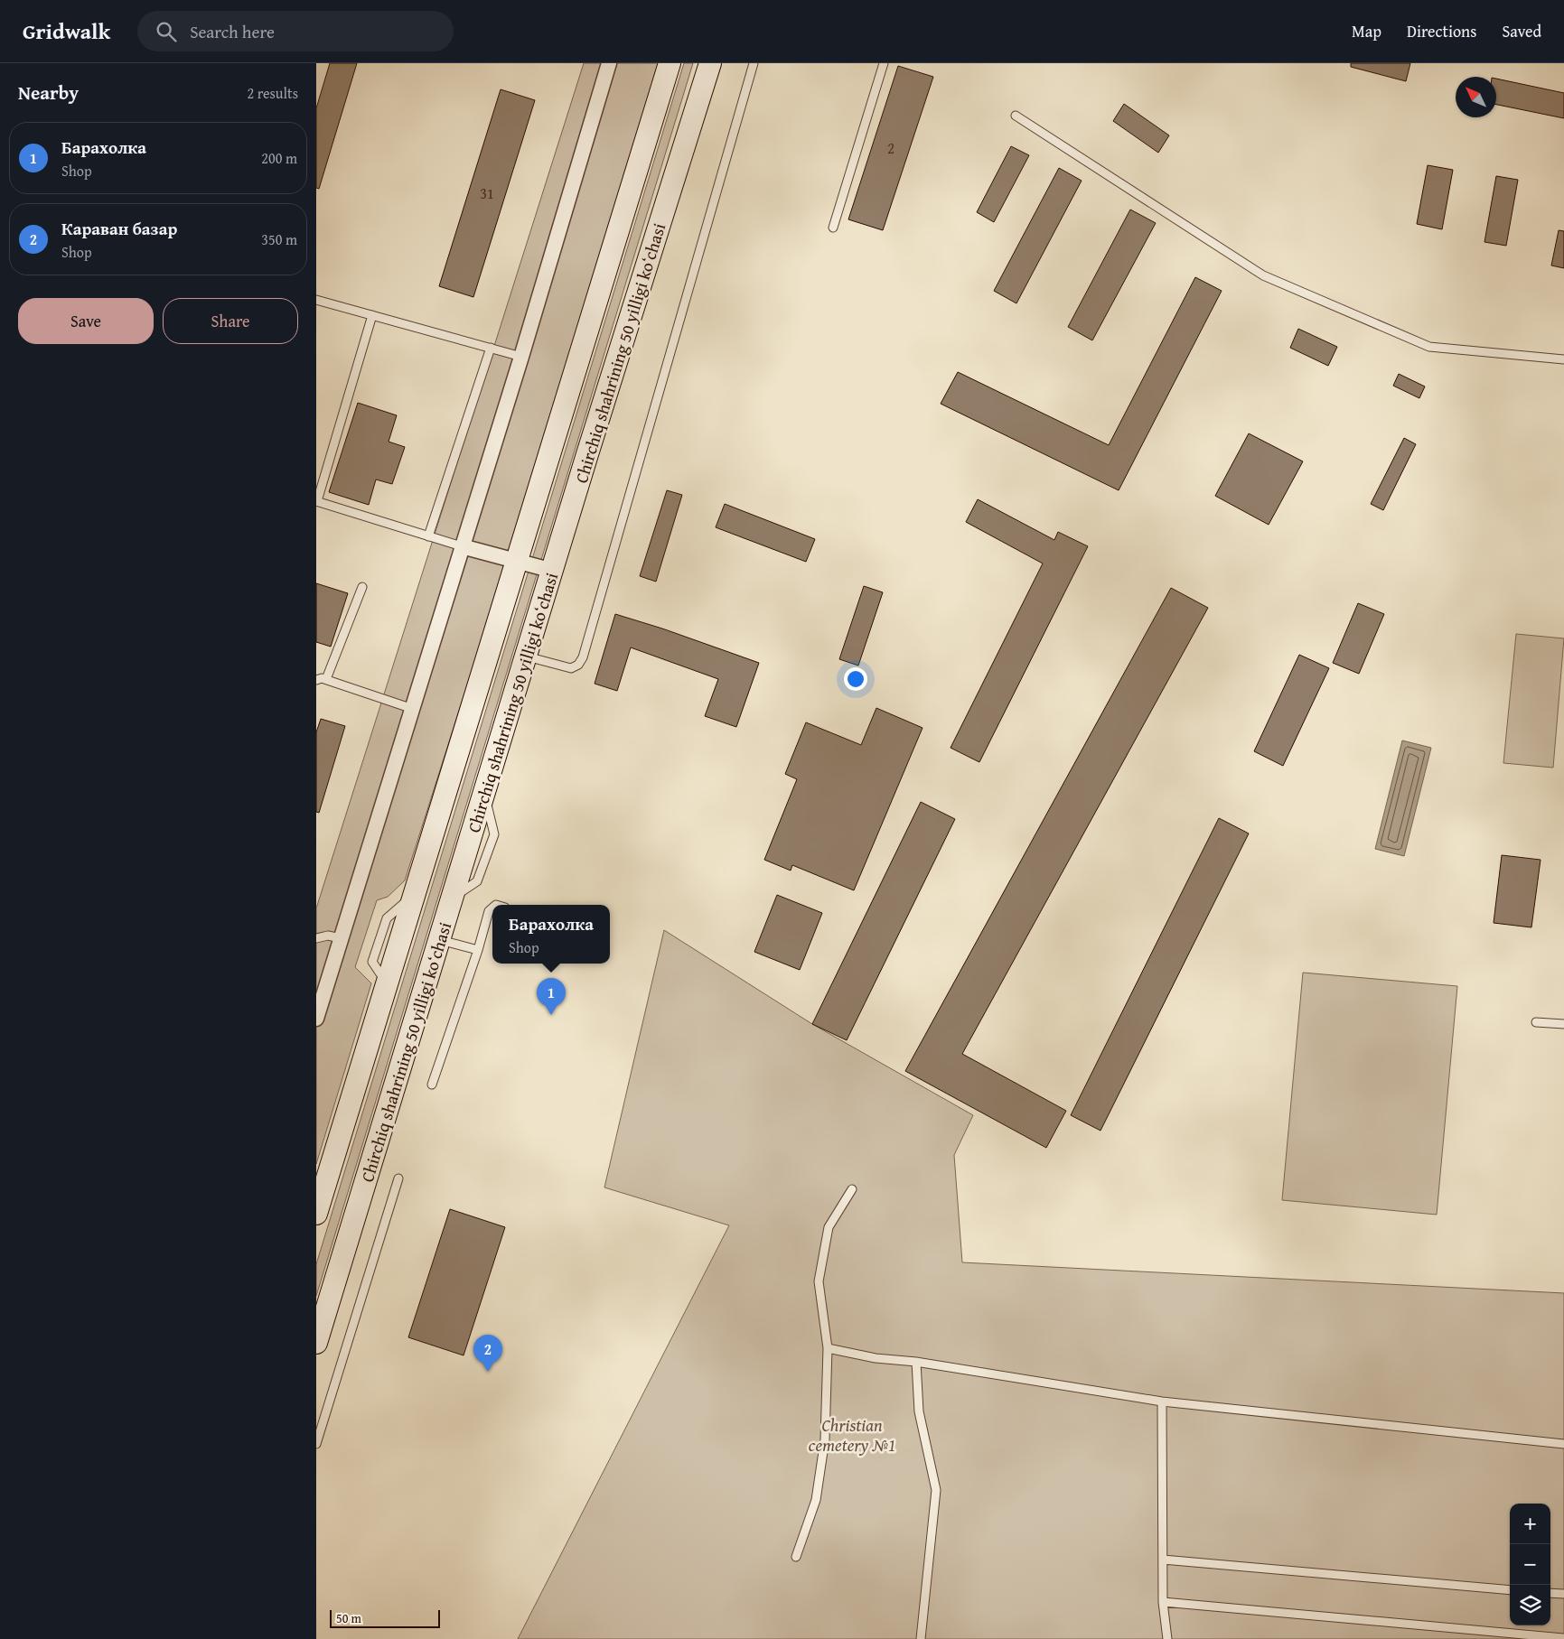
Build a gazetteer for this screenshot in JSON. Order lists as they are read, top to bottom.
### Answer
{
  "streets": {
    "main road": ["Chirchiq shahrining 50 yilligi koʻchasi"]
  },
  "parks": ["Christian cemetery №1"],
  "house_numbers": ["2", "31"],
  "scale_bar": "50 m",
  "north": "top left",
  "page": {
    "header": "Gridwalk",
    "search": "Search here",
    "nav": ["Map", "Directions", "Saved"],
    "heading": ["Nearby", "2 results"],
    "list": [
      {
        "mark": "1",
        "name": "Барахолка",
        "note": "Shop",
        "value": "200 m"
      },
      {
        "mark": "2",
        "name": "Караван базар",
        "note": "Shop",
        "value": "350 m"
      }
    ],
    "buttons": ["Save", "Share"],
    "popup": ["Барахолка", "Shop"],
    "pins": ["1", "2"],
    "map_buttons": ["+", "−"],
    "scale": "50 m"
  }
}
